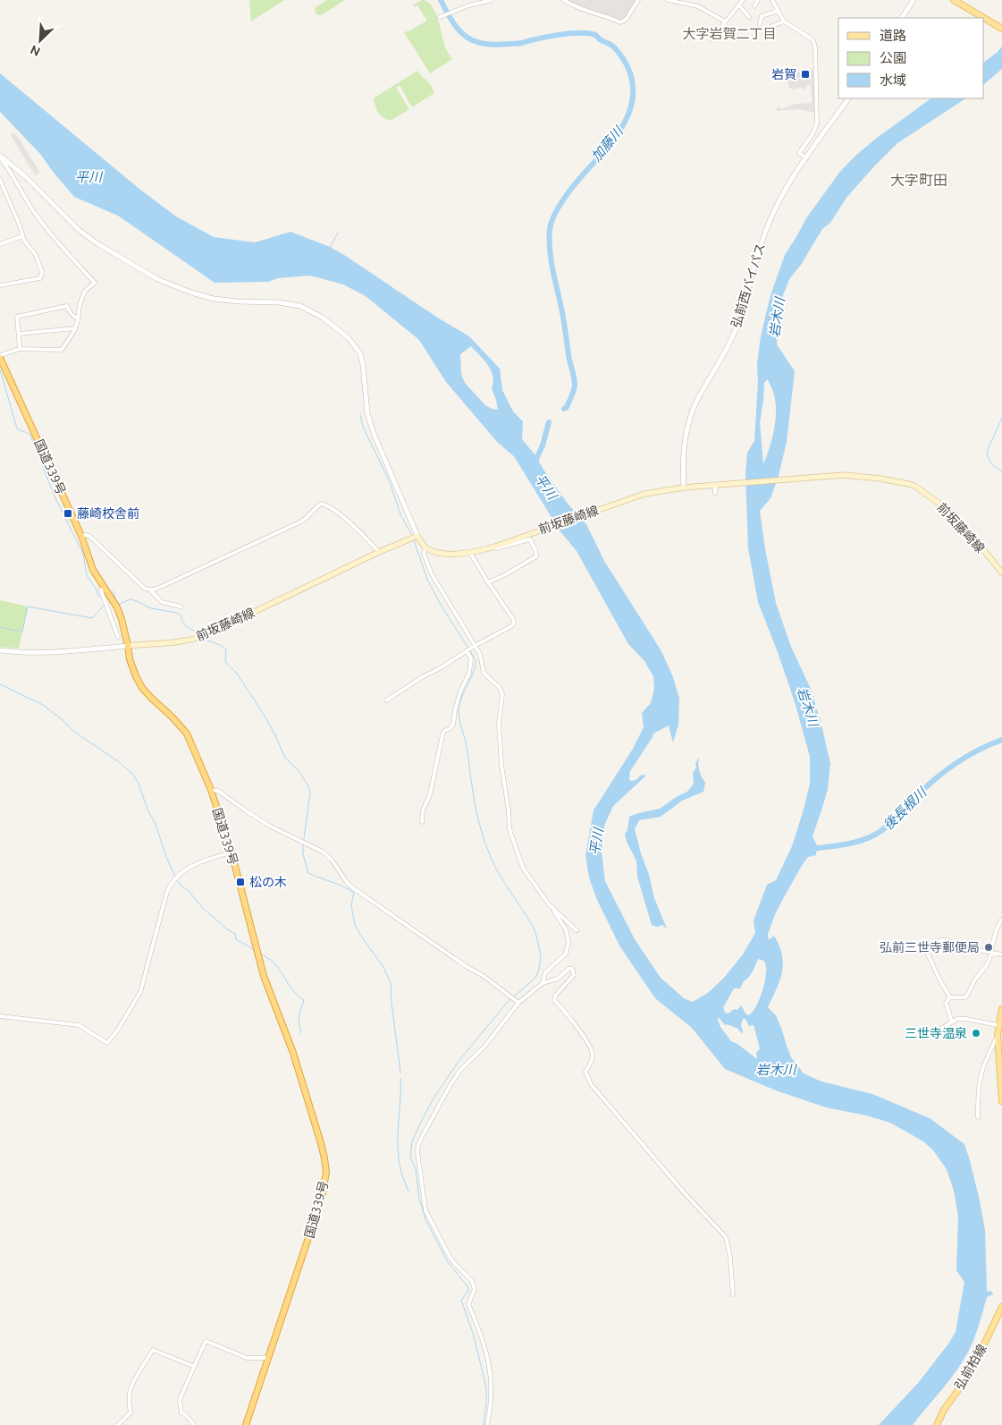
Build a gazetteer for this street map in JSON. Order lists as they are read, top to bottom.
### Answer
{
  "streets": {
    "highway": ["国道339号"],
    "main road": ["前坂藤崎線", "弘前柏線"],
    "street": ["弘前西バイパス"]
  },
  "crossings": [
    ["弘前西バイパス", "前坂藤崎線"],
    ["国道339号", "前坂藤崎線"]
  ],
  "districts": ["大字岩賀二丁目", "大字町田"],
  "water": [
    "加藤川",
    "平川",
    "岩木川",
    "後長根川"
  ],
  "places": {
    "transit": ["岩賀", "藤崎校舎前", "松の木"],
    "other": ["弘前三世寺郵便局", "三世寺温泉"]
  },
  "legend": ["道路", "公園", "水域"],
  "north": "bottom left"
}
